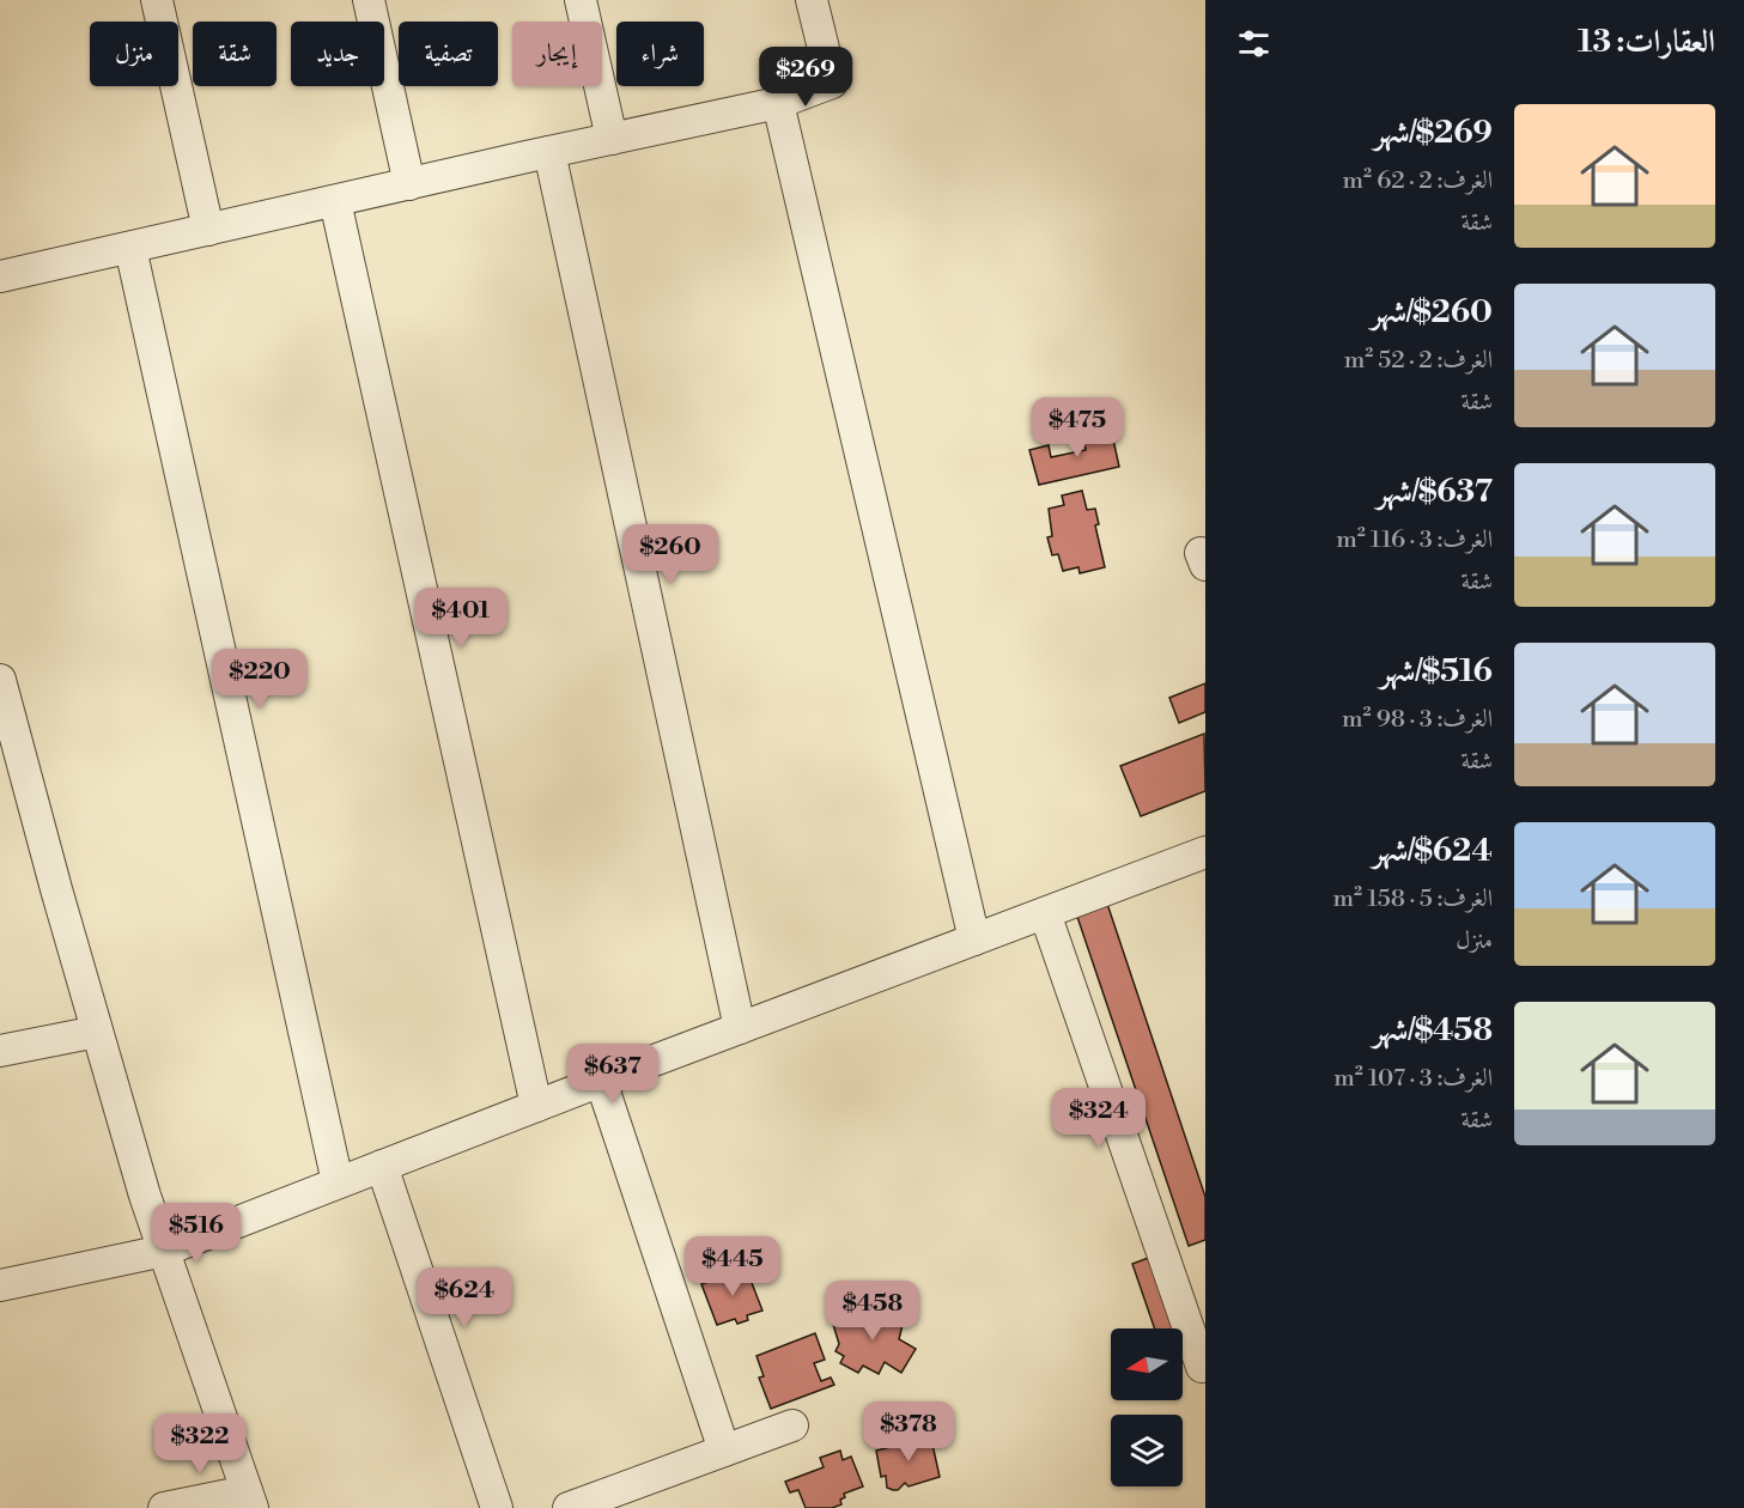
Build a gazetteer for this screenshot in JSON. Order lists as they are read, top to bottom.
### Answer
{
  "north": "left",
  "page": {
    "heading": "العقارات: 13",
    "chip": [
      "شراء",
      "إيجار",
      "تصفية",
      "جديد",
      "شقة",
      "منزل"
    ],
    "price": [
      "$269",
      "$475",
      "$260",
      "$401",
      "$220",
      "$637",
      "$324",
      "$516",
      "$445",
      "$624",
      "$458",
      "$378",
      "$322"
    ],
    "list": [
      {
        "name": "$269/شهر",
        "note": "الغرف: 2 · 62 m² · شقة"
      },
      {
        "name": "$260/شهر",
        "note": "الغرف: 2 · 52 m² · شقة"
      },
      {
        "name": "$637/شهر",
        "note": "الغرف: 3 · 116 m² · شقة"
      },
      {
        "name": "$516/شهر",
        "note": "الغرف: 3 · 98 m² · شقة"
      },
      {
        "name": "$624/شهر",
        "note": "الغرف: 5 · 158 m² · منزل"
      },
      {
        "name": "$458/شهر",
        "note": "الغرف: 3 · 107 m² · شقة"
      }
    ]
  }
}
